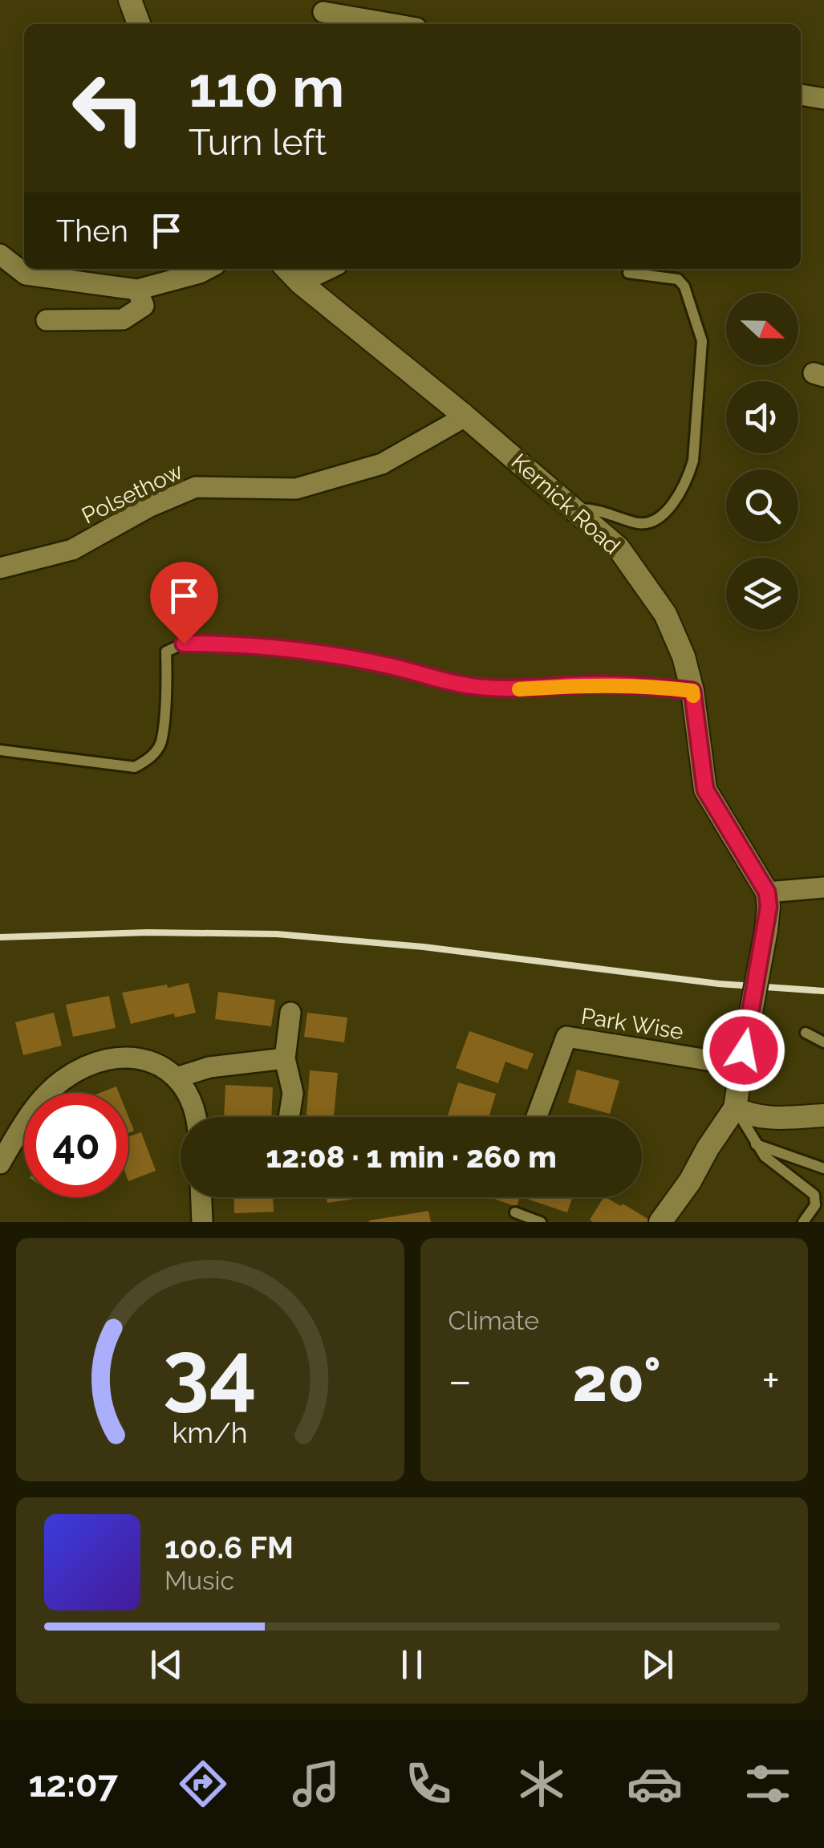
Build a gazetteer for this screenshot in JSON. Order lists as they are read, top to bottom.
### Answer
{
  "streets": {
    "street": ["Polsethow", "Kernick Road", "Park Wise"]
  },
  "crossings": [
    ["Polsethow", "Kernick Road"]
  ],
  "north": "right",
  "page": {
    "turn": ["110 m", "Turn left"],
    "then": "Then",
    "limit": "40",
    "trip": "12:08 · 1 min · 260 m",
    "tile": "Climate",
    "heat": ["−", "20°", "+"],
    "song": ["100.6 FM", "Music"],
    "tabs": "12:07",
    "gauge": ["34", "km/h"]
  }
}
